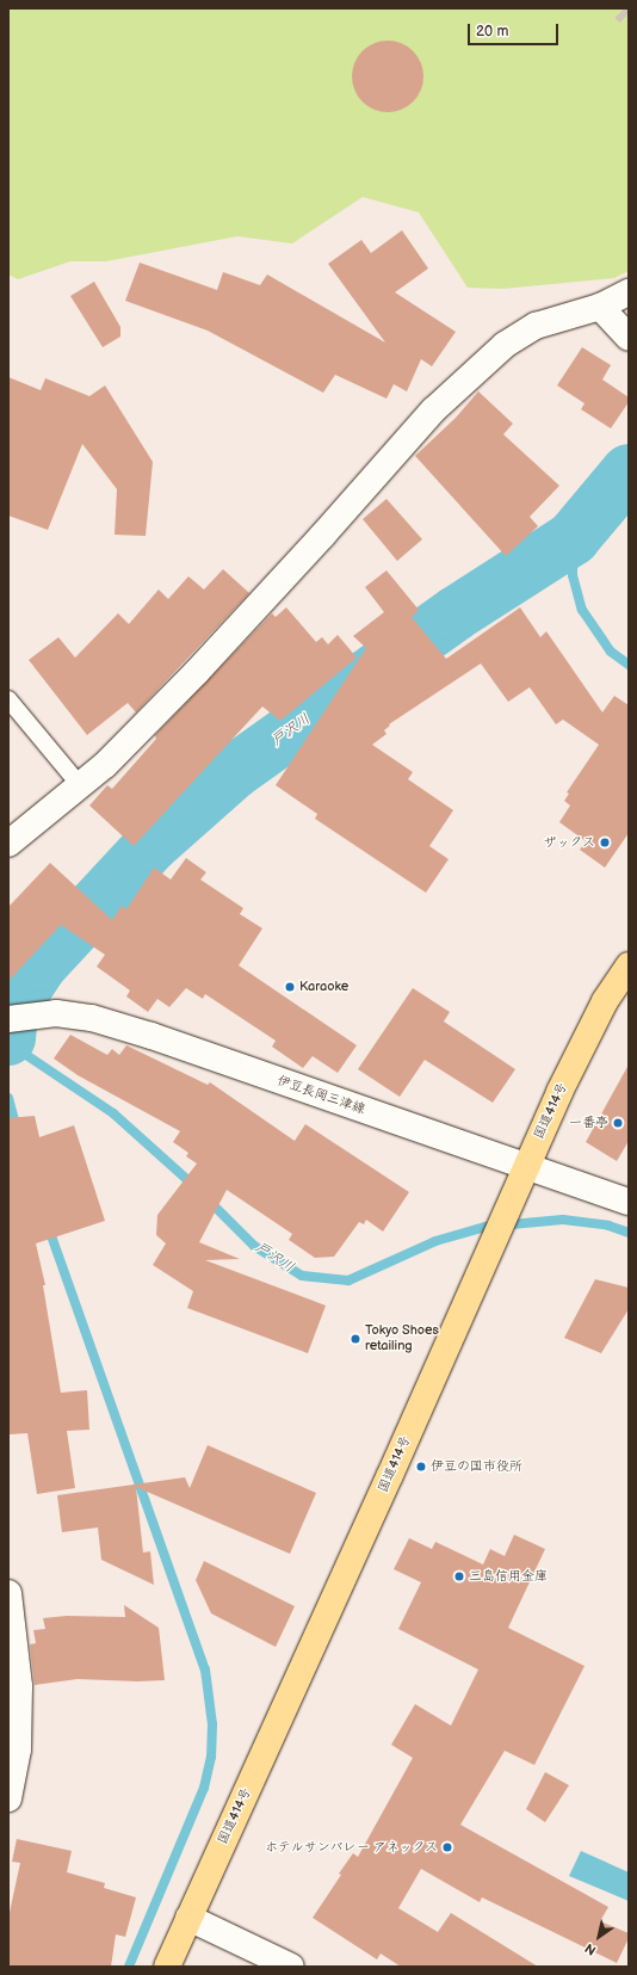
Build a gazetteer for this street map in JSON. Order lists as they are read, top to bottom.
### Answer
{
  "streets": {
    "highway": ["国道414号"],
    "street": ["伊豆長岡三津線"]
  },
  "crossings": [
    ["伊豆長岡三津線", "国道414号"]
  ],
  "water": ["戸沢川"],
  "places": [
    "ザックス",
    "Karaoke",
    "一番亭",
    "Tokyo Shoes retailing",
    "伊豆の国市役所",
    "三島信用金庫",
    "ホテルサンバレー アネックス"
  ],
  "scale_bar": "20 m",
  "north": "bottom left"
}
